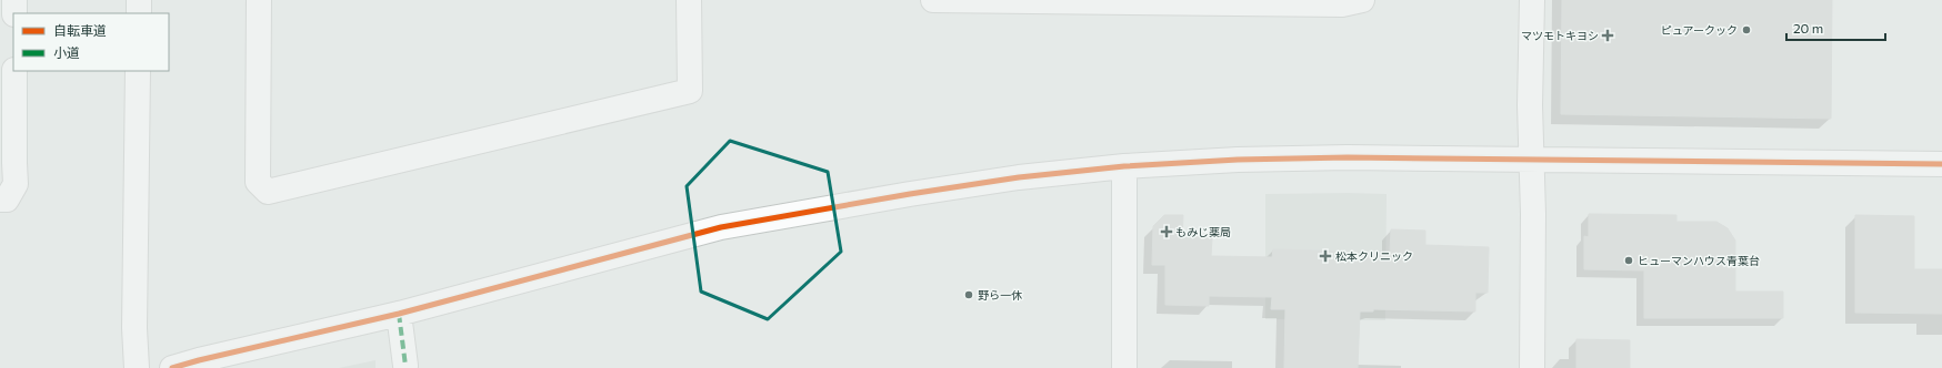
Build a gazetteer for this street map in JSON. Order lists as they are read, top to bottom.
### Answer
{
  "places": {
    "other": ["ピュアークック", "ヒューマンハウス青葉台", "野ら一休"],
    "health": ["マツモトキヨシ", "もみじ薬局", "松本クリニック"]
  },
  "legend": ["自転車道", "小道"],
  "scale_bar": "20 m"
}
